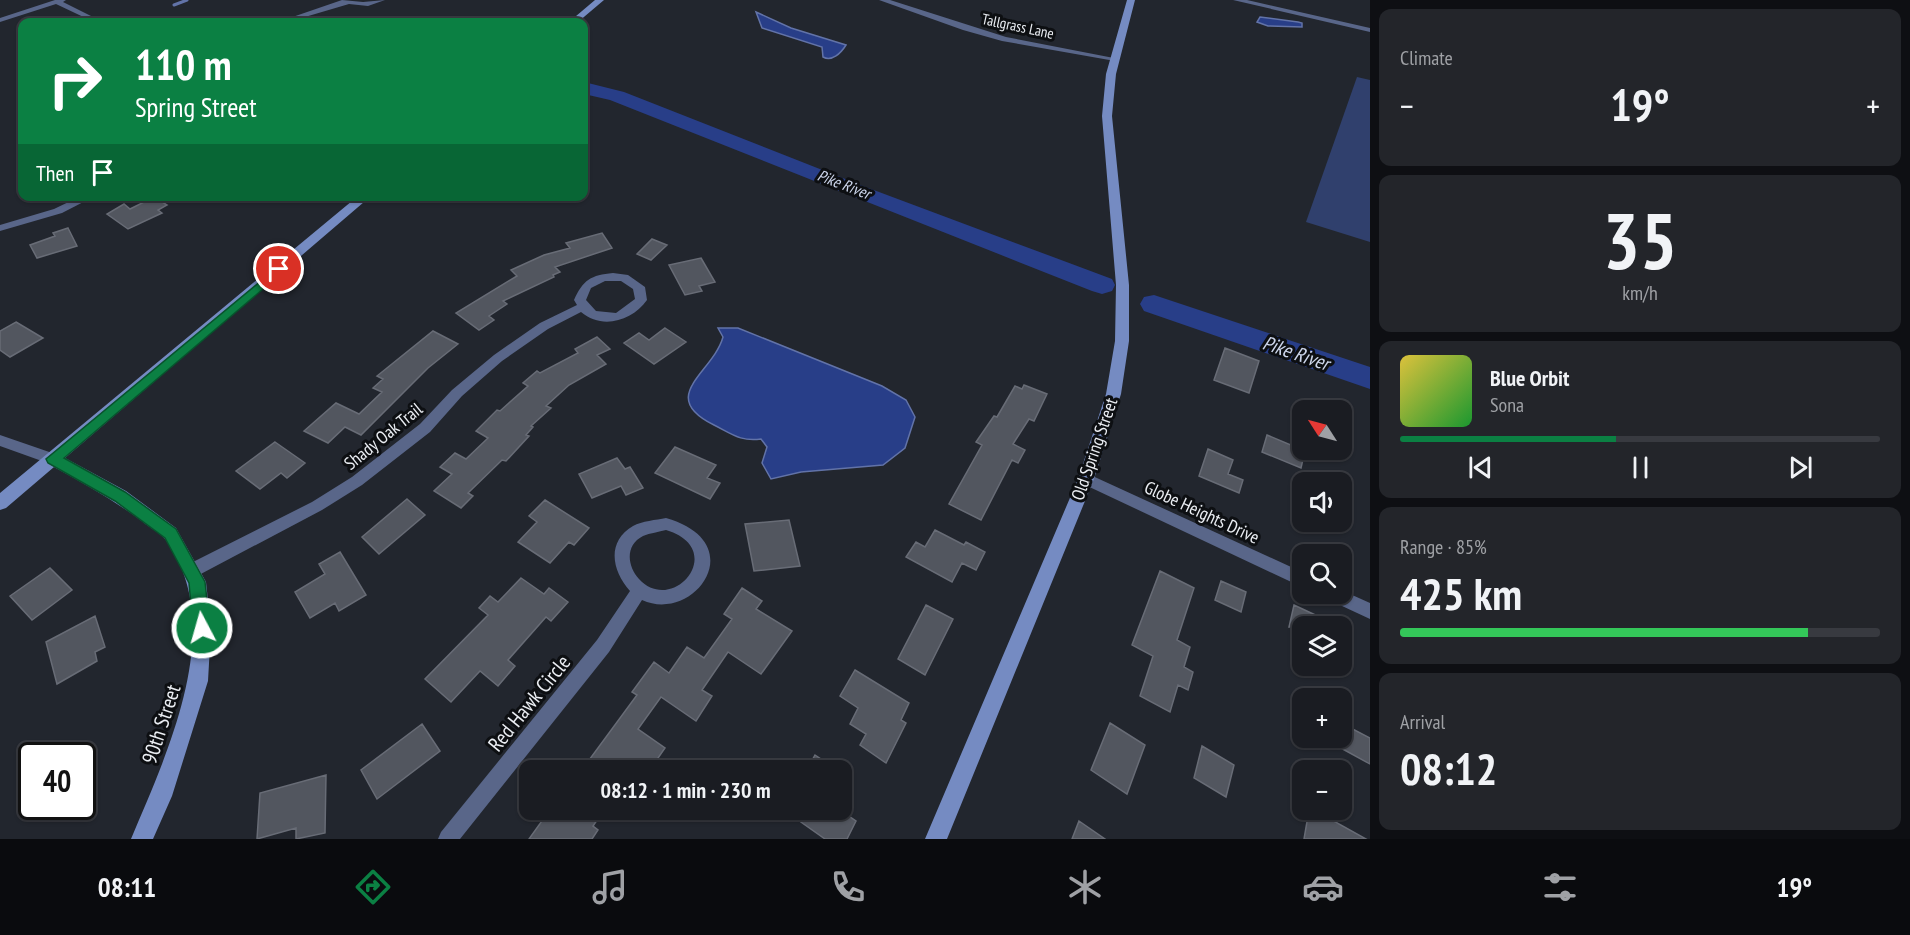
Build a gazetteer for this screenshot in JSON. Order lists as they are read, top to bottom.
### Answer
{
  "streets": {
    "street": [
      "Tallgrass Lane",
      "Shady Oak Trail",
      "Old Spring Street",
      "Globe Heights Drive",
      "Red Hawk Circle",
      "90th Street"
    ]
  },
  "crossings": [
    ["Tallgrass Lane", "Old Spring Street"],
    ["Shady Oak Trail", "90th Street"],
    ["Old Spring Street", "Globe Heights Drive"]
  ],
  "water": ["Pike River"],
  "north": "top left",
  "page": {
    "tile": [
      "Climate",
      ["35", "km/h"],
      ["Range · 85%", "425 km"],
      ["Arrival", "08:12"]
    ],
    "turn": ["110 m", "Spring Street"],
    "heat": ["−", "19°", "+"],
    "then": "Then",
    "song": ["Blue Orbit", "Sona"],
    "map_buttons": ["+", "−"],
    "limit": "40",
    "trip": "08:12 · 1 min · 230 m",
    "tabs": ["08:11", "19°"]
  }
}
